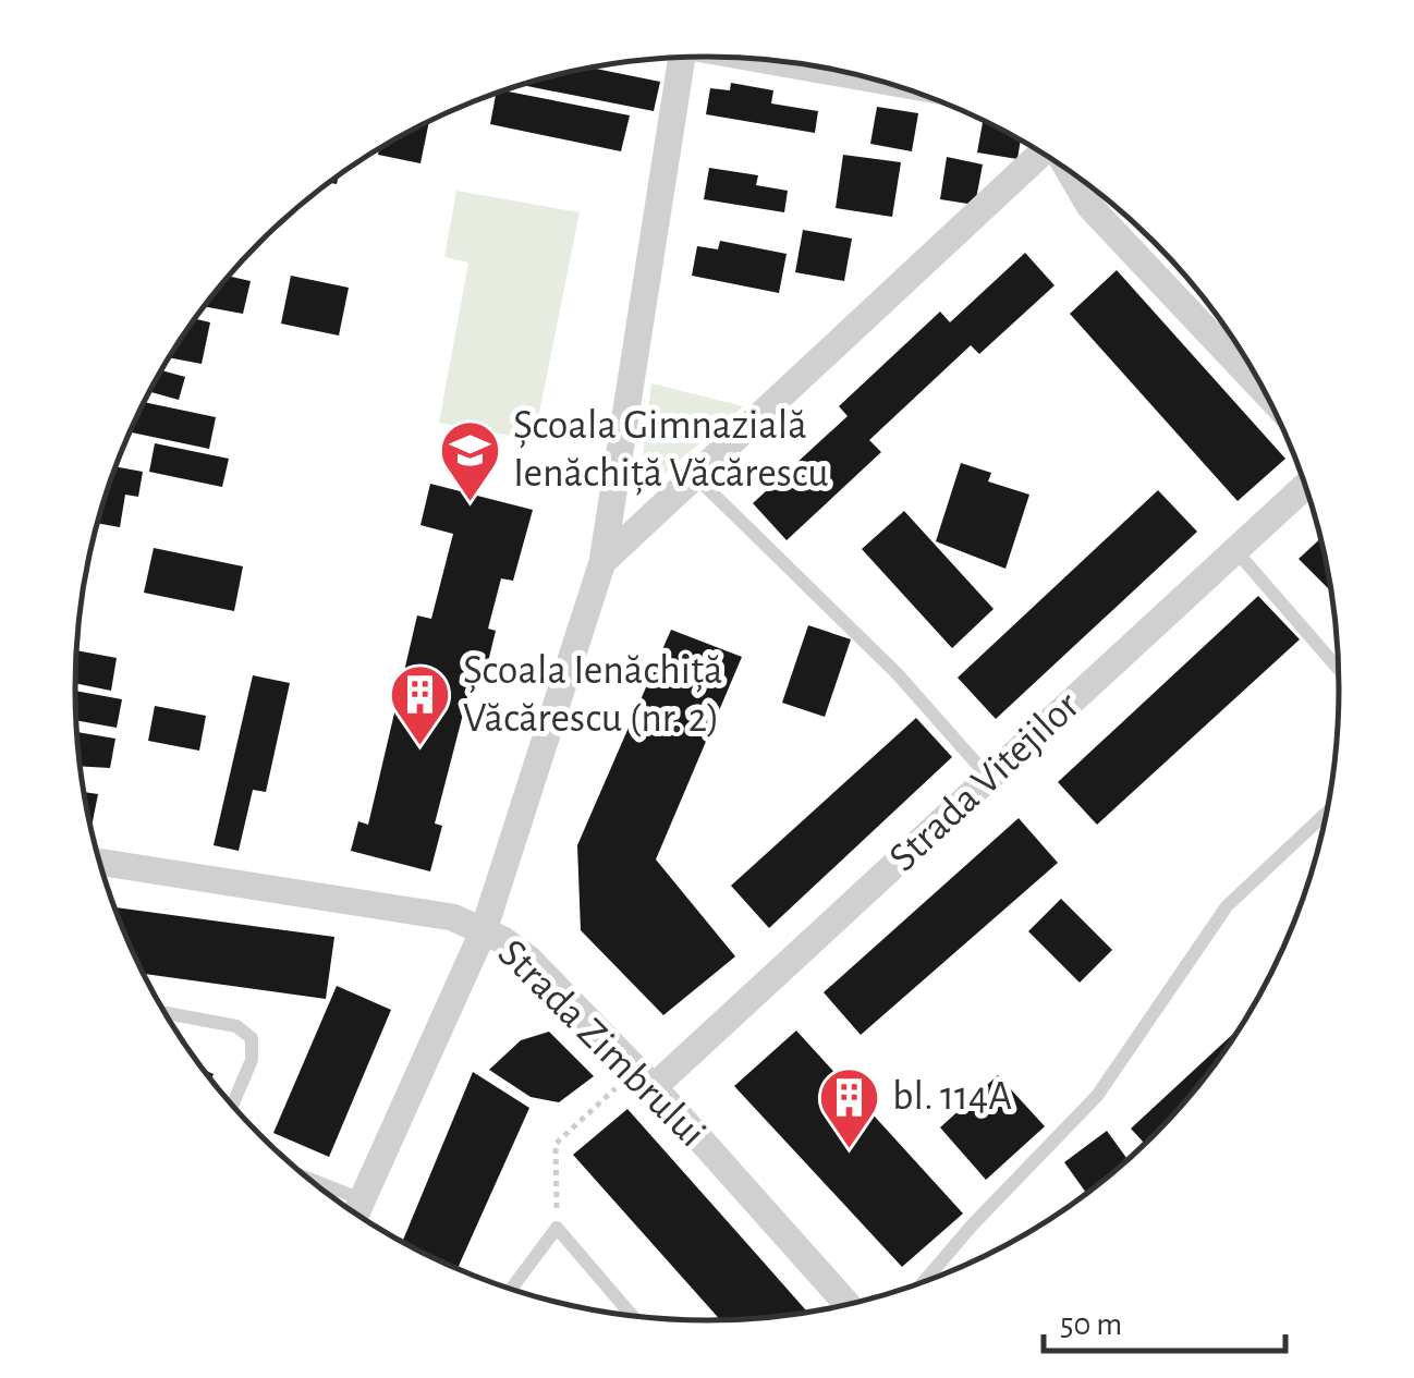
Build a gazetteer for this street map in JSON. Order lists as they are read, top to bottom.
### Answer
{
  "streets": {
    "street": ["Strada Vitejilor", "Strada Zimbrului"]
  },
  "crossings": [
    ["Strada Vitejilor", "Strada Zimbrului"]
  ],
  "places": {
    "school or university": ["Școala Gimnazială Ienăchiță Văcărescu"],
    "building": ["Școala Ienăchiță Văcărescu (nr. 2)", "bl. 114A"]
  },
  "scale_bar": "50 m"
}
